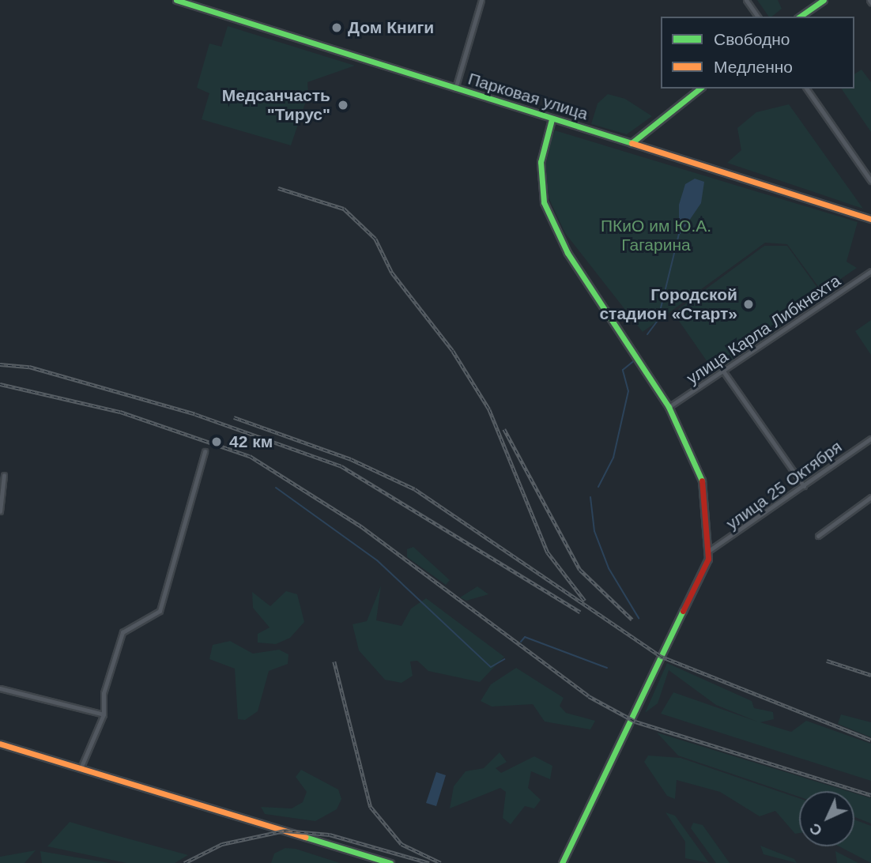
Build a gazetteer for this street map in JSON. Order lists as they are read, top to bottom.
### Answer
{
  "streets": {
    "street": ["Парковая улица", "улица Карла Либкнехта", "улица 25 Октября"]
  },
  "parks": ["ПКиО им Ю.А. Гагарина"],
  "places": [
    "Дом Книги",
    "Медсанчасть \"Тирус\"",
    "Городской стадион «Старт»",
    "42 км"
  ],
  "legend": ["Свободно", "Медленно"],
  "north": "bottom left"
}
